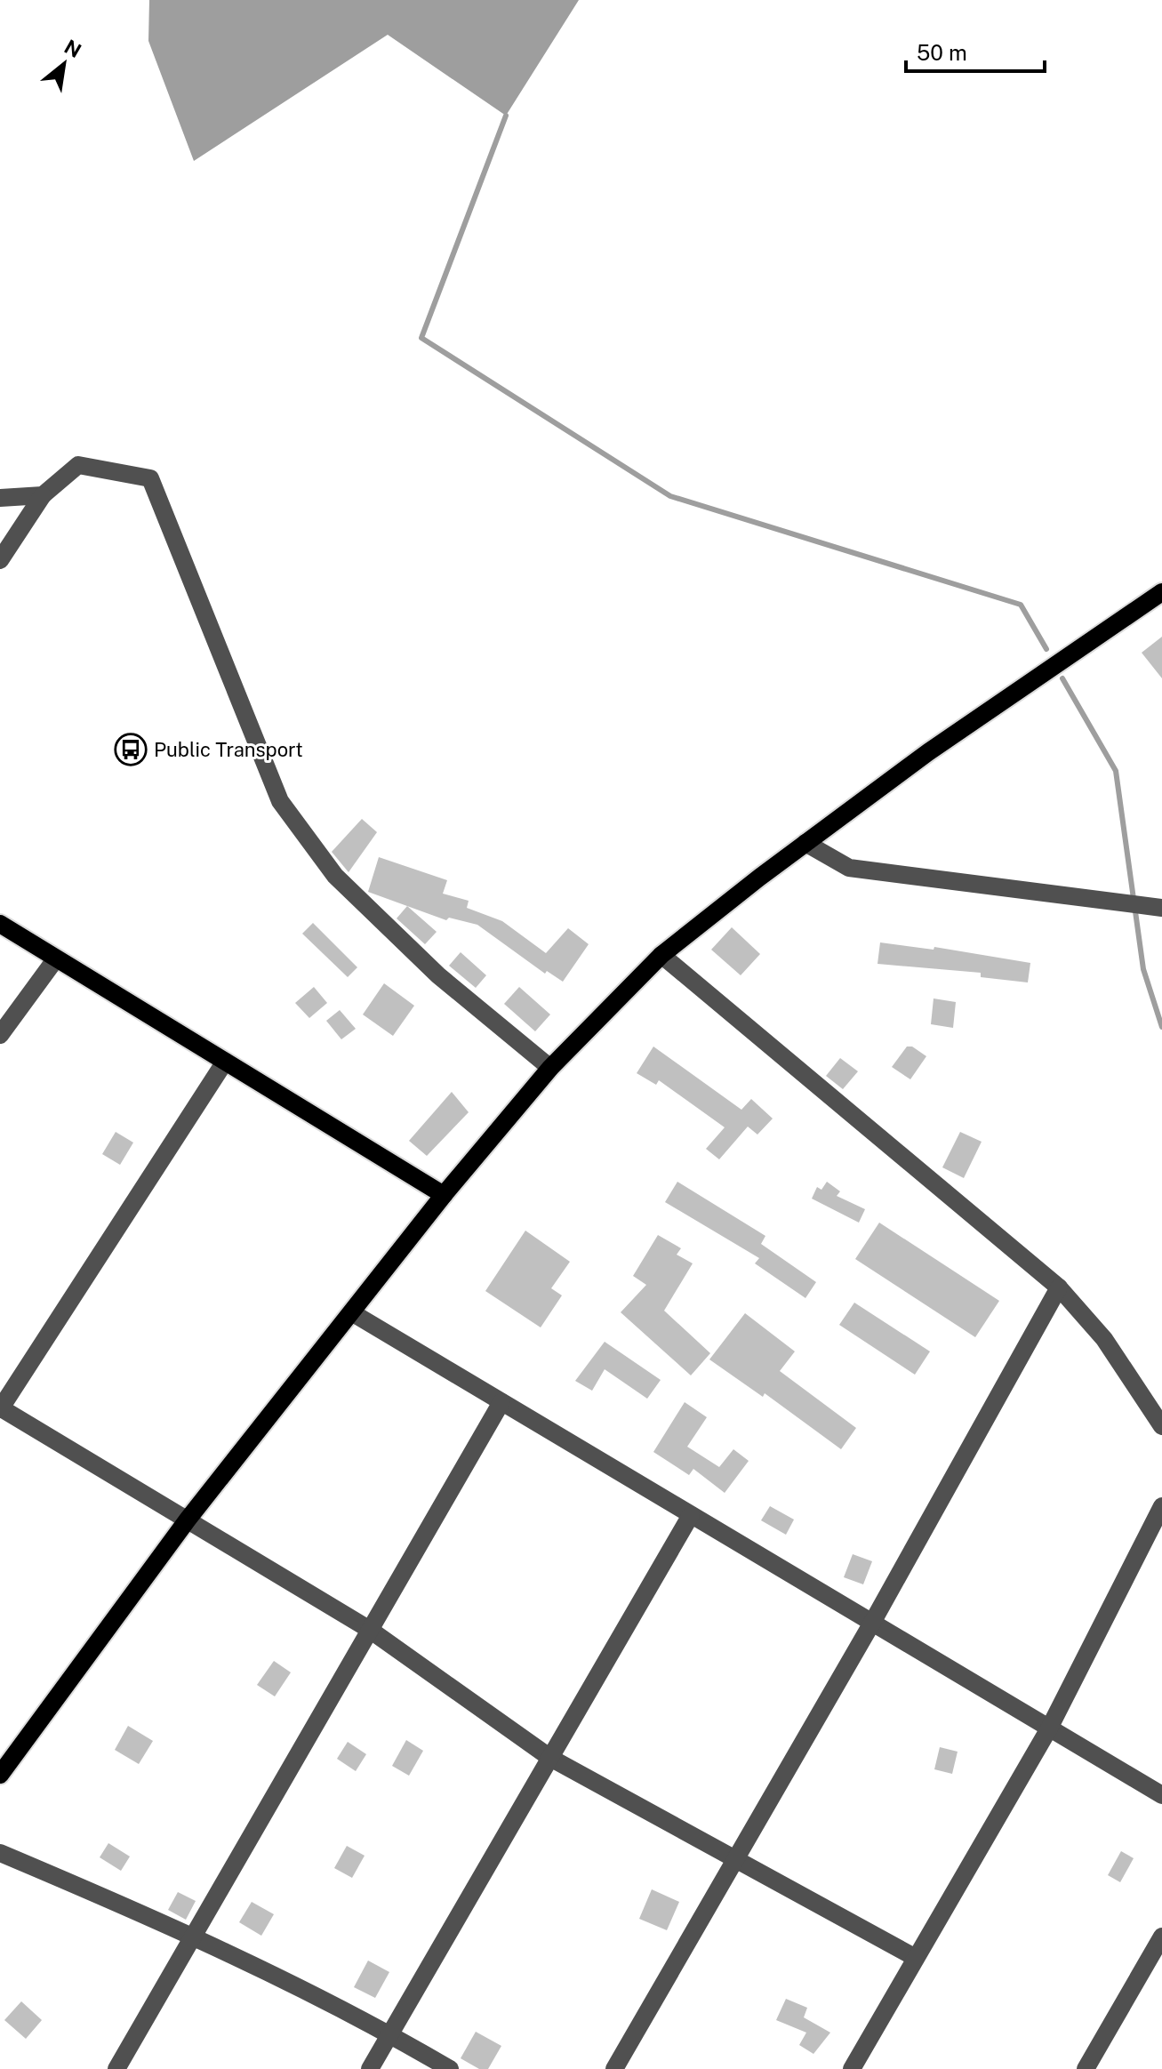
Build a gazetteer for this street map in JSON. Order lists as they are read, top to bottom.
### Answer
{
  "places": {
    "bus stop": ["Public Transport"]
  },
  "scale_bar": "50 m",
  "north": "top right"
}
